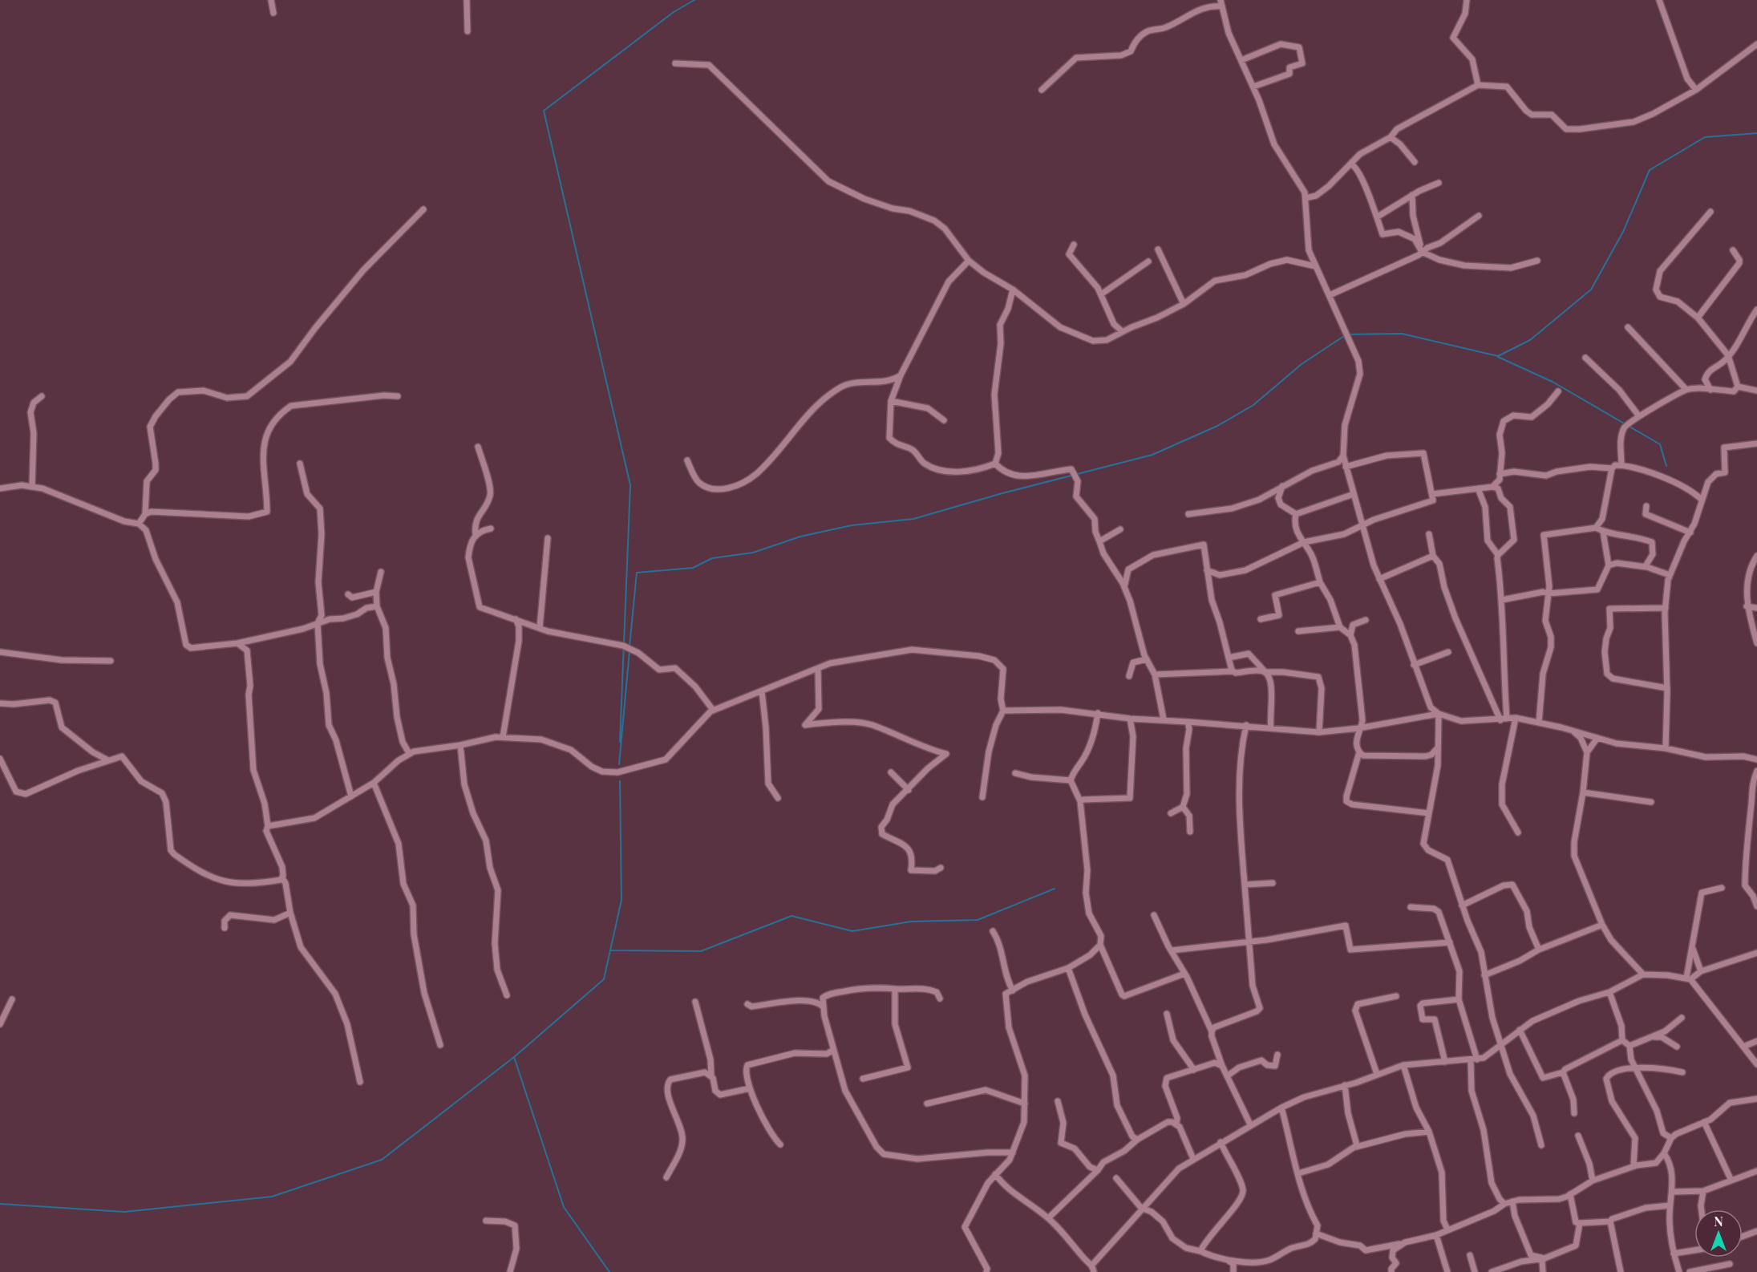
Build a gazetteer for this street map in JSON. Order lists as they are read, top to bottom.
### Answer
{
  "north": "top"
}
